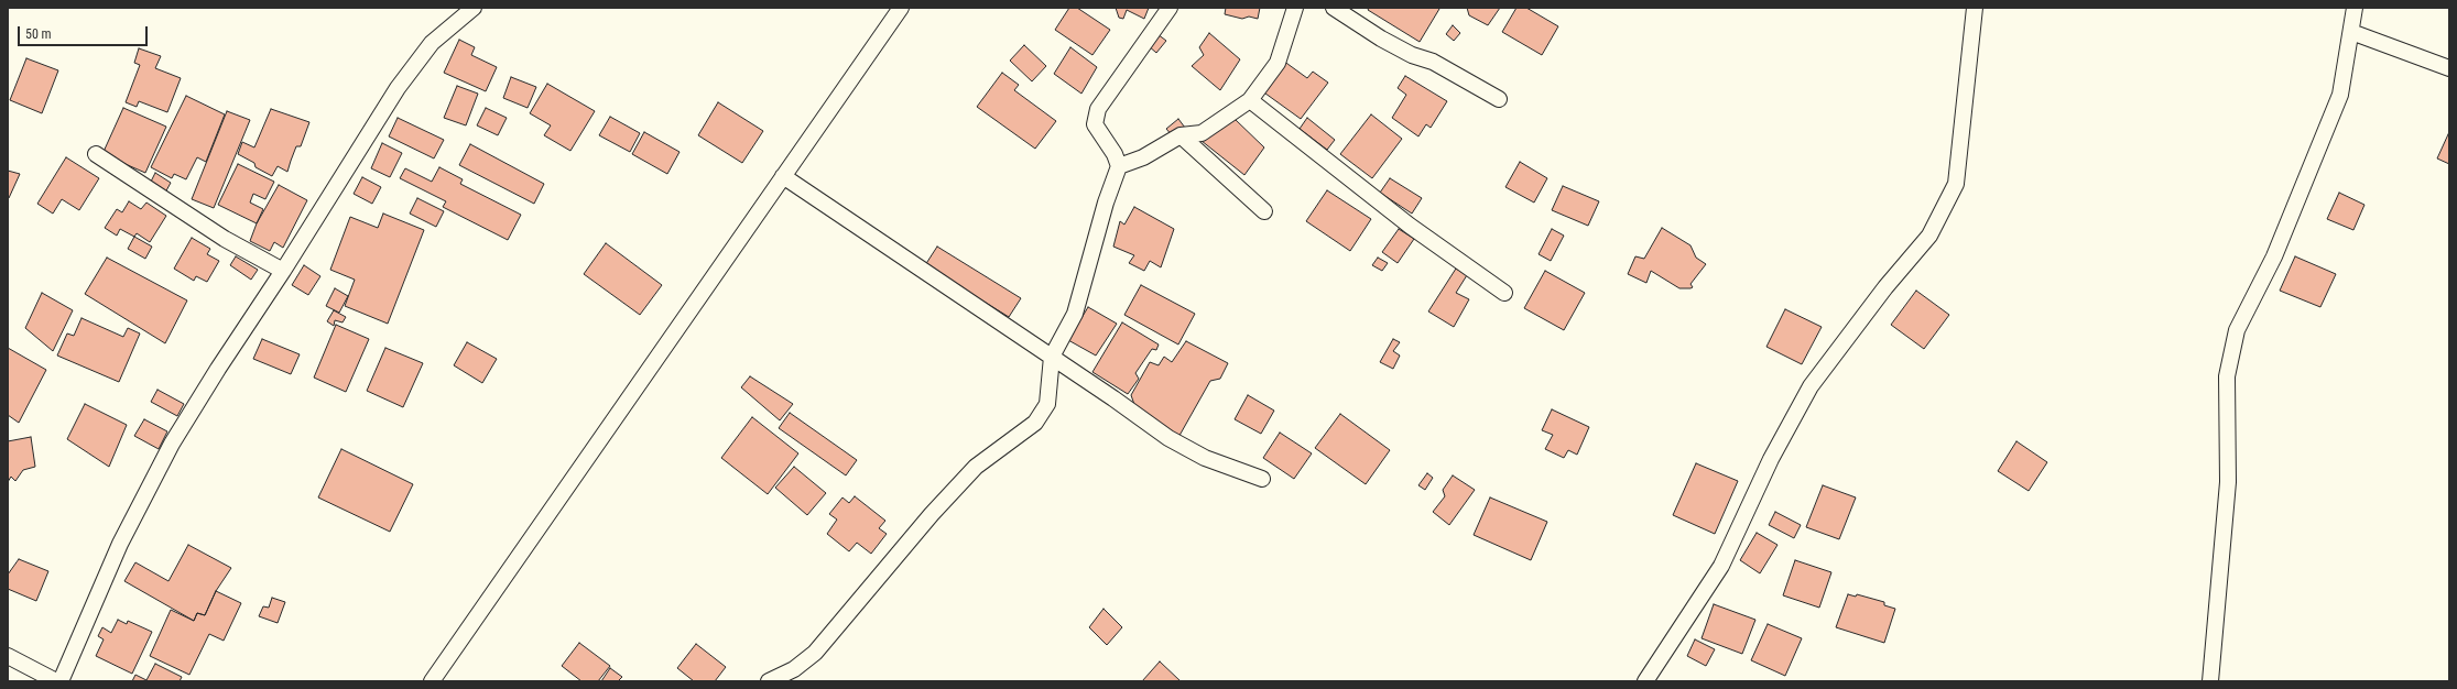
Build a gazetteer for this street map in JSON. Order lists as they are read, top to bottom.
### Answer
{
  "scale_bar": "50 m"
}
